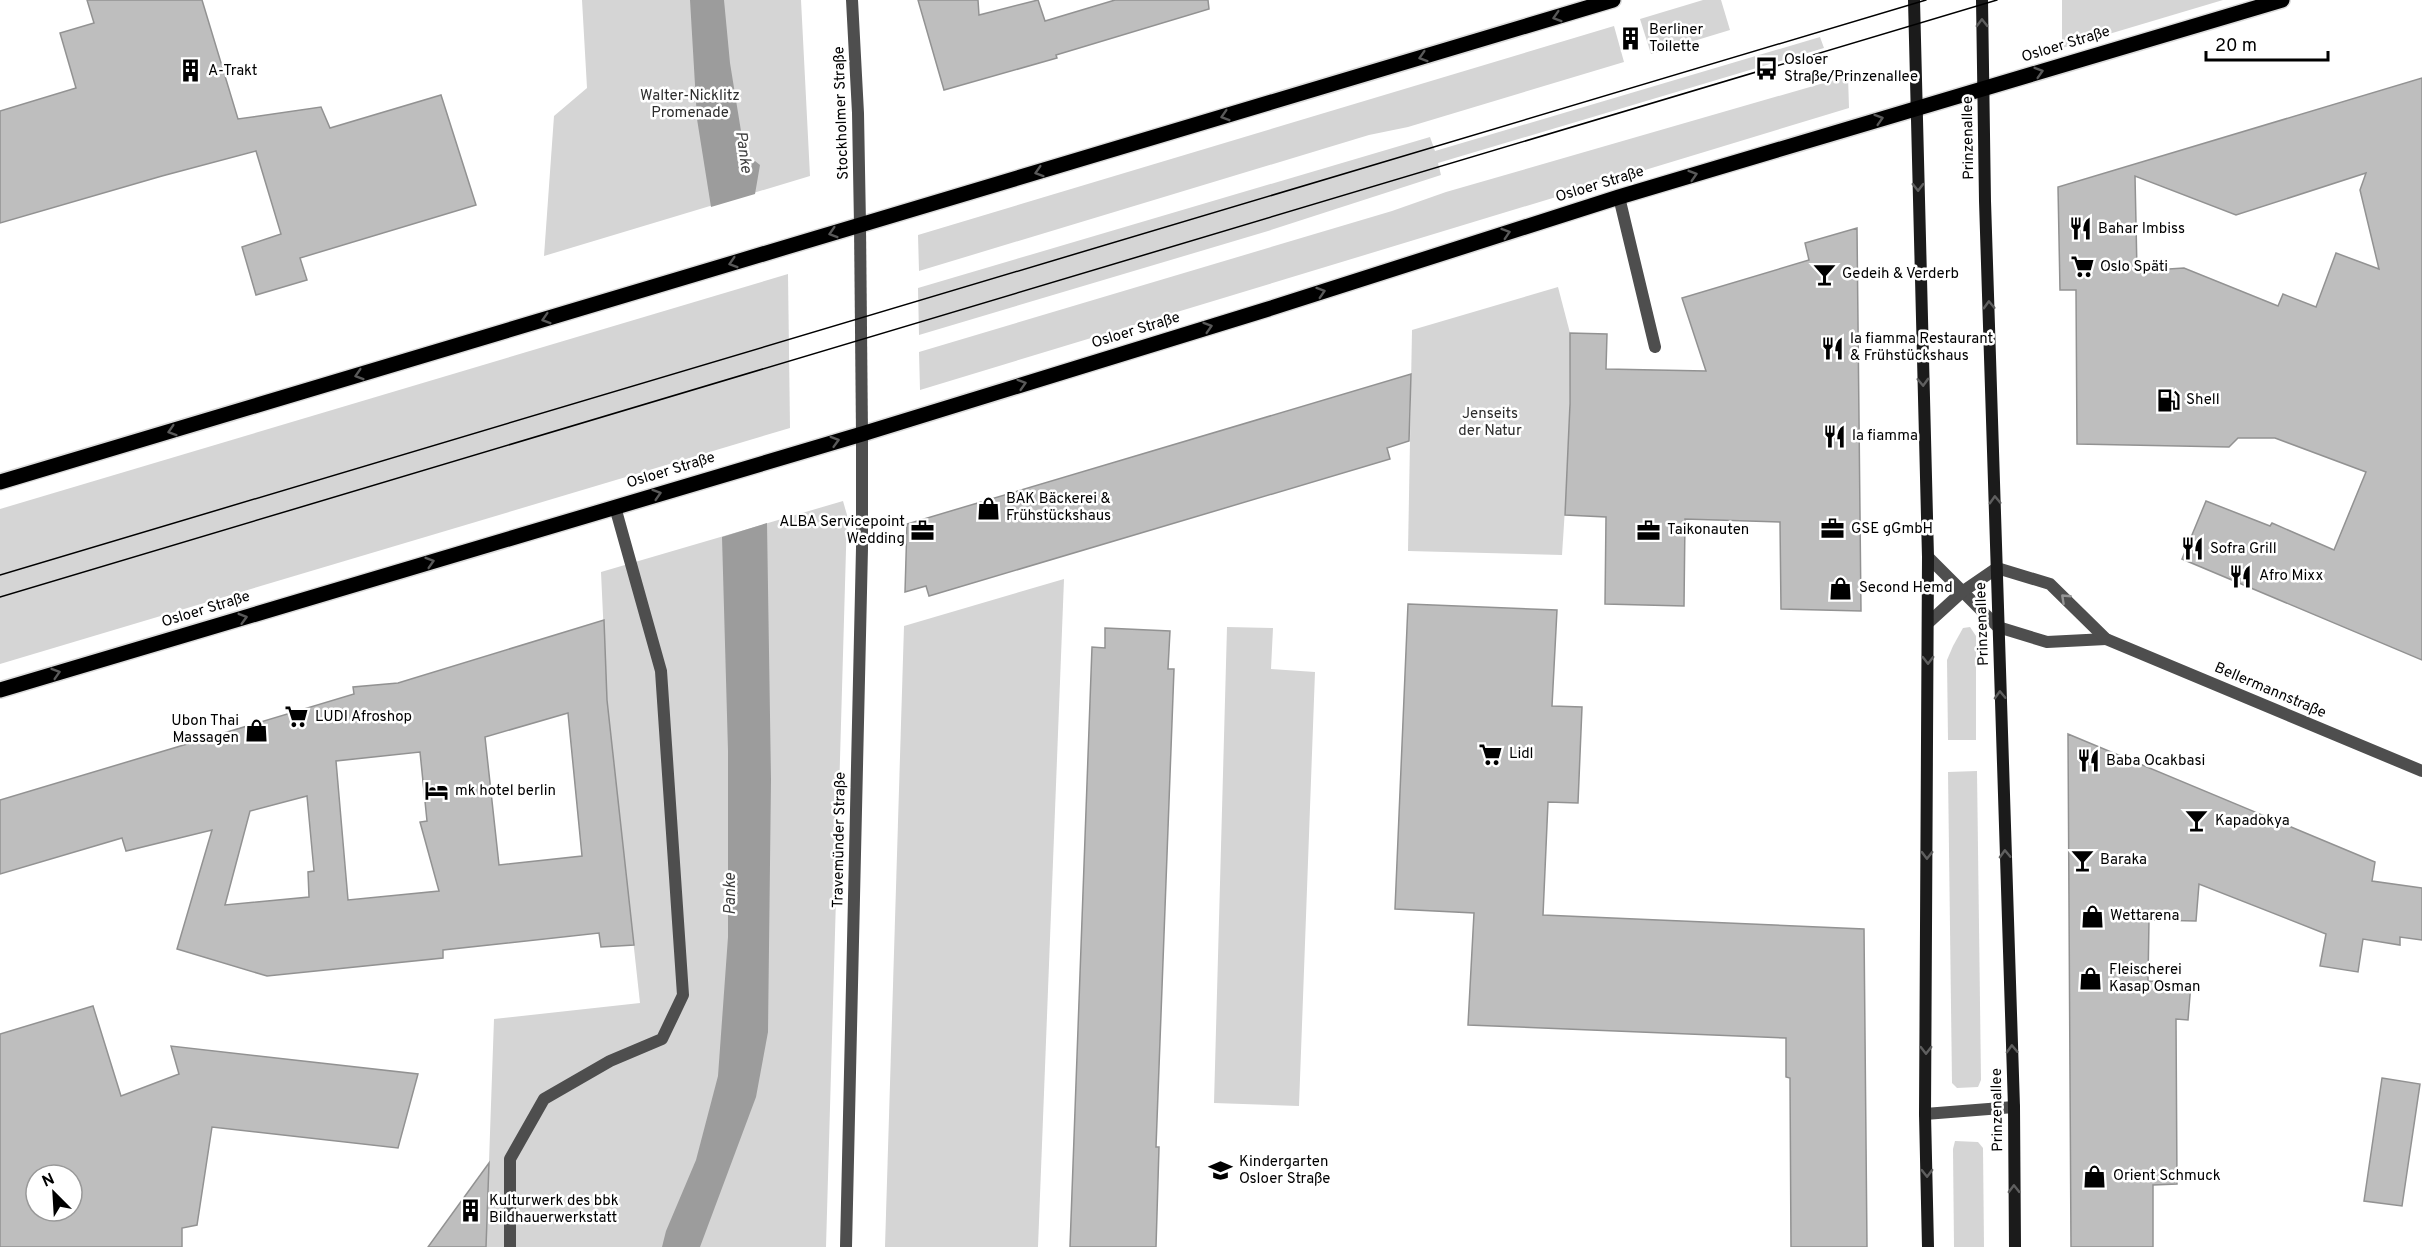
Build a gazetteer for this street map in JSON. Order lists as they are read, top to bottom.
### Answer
{
  "streets": {
    "main road": ["Osloer Straße", "Prinzenallee"],
    "street": ["Stockholmer Straße", "Bellermannstraße", "Travemünder Straße"]
  },
  "crossings": [
    ["Osloer Straße", "Stockholmer Straße"],
    ["Osloer Straße", "Prinzenallee"],
    ["Osloer Straße", "Travemünder Straße"],
    ["Stockholmer Straße", "Travemünder Straße"],
    ["Prinzenallee", "Bellermannstraße"]
  ],
  "one_way": ["Osloer Straße"],
  "water": ["Panke"],
  "parks": ["Walter-Nicklitz Promenade", "Jenseits der Natur"],
  "places": {
    "building": ["Berliner Toilette", "A-Trakt", "Kulturwerk des bbk Bildhauerwerkstatt"],
    "bus stop": ["Osloer Straße/Prinzenallee"],
    "restaurant": [
      "Bahar Imbiss",
      "la fiamma Restaurant & Frühstückshaus",
      "la fiamma",
      "Sofra Grill",
      "Afro Mixx",
      "Baba Ocakbasi"
    ],
    "supermarket": ["Oslo Späti", "LUDI Afroshop", "Lidl"],
    "bar": ["Gedeih & Verderb", "Kapadokya", "Baraka"],
    "fuel station": ["Shell"],
    "shop": [
      "BAK Bäckerei & Frühstückshaus",
      "Second Hemd",
      "Ubon Thai Massagen",
      "Wettarena",
      "Fleischerei Kasap Osman",
      "Orient Schmuck"
    ],
    "office": ["GSE gGmbH", "Taikonauten", "ALBA Servicepoint Wedding"],
    "hotel": ["mk hotel berlin"],
    "school or university": ["Kindergarten Osloer Straße"]
  },
  "scale_bar": "20 m",
  "north": "top left"
}
